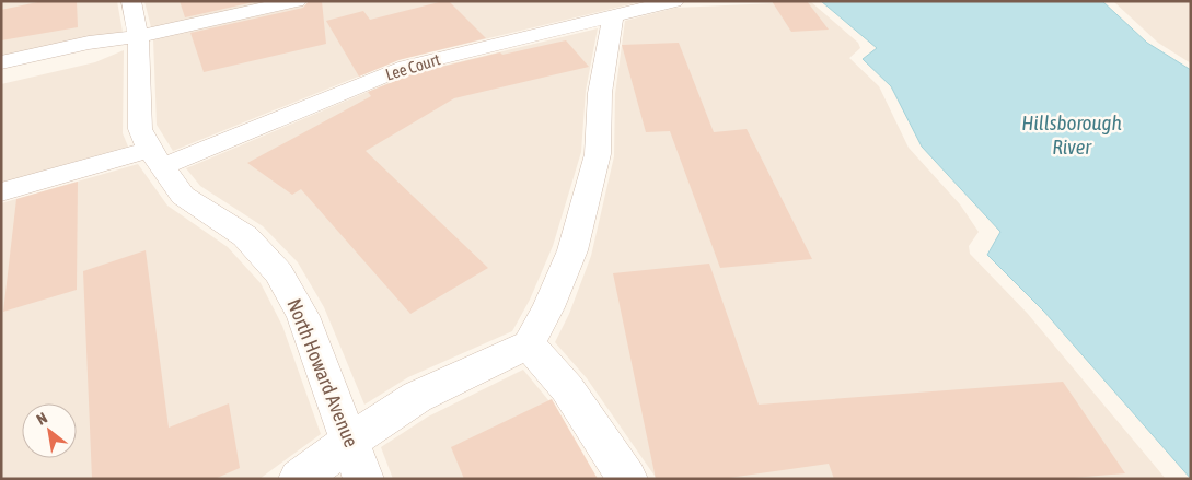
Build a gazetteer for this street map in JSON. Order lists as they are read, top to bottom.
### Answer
{
  "streets": {
    "street": ["Lee Court", "North Howard Avenue"]
  },
  "crossings": [
    ["Lee Court", "North Howard Avenue"]
  ],
  "water": ["Hillsborough River"],
  "north": "top left"
}
